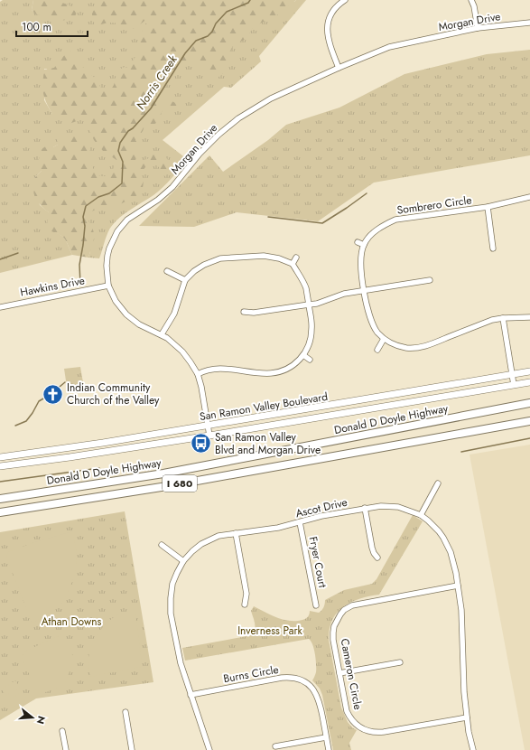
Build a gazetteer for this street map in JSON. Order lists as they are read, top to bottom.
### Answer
{
  "streets": {
    "highway": ["Donald D Doyle Highway", "I 680"],
    "main road": ["San Ramon Valley Boulevard"],
    "street": [
      "Morgan Drive",
      "Sombrero Circle",
      "Hawkins Drive",
      "Ascot Drive",
      "Fryer Court",
      "Burns Circle",
      "Cameron Circle"
    ]
  },
  "crossings": [
    ["Morgan Drive", "Hawkins Drive"],
    ["Morgan Drive", "San Ramon Valley Boulevard"],
    ["Ascot Drive", "Fryer Court"],
    ["Ascot Drive", "Burns Circle"],
    ["Ascot Drive", "Cameron Circle"]
  ],
  "water": ["Norris Creek"],
  "parks": ["Athan Downs", "Inverness Park"],
  "places": {
    "church": ["Indian Community Church of the Valley"],
    "bus stop": ["San Ramon Valley Blvd and Morgan Drive"]
  },
  "scale_bar": "100 m",
  "north": "right"
}
